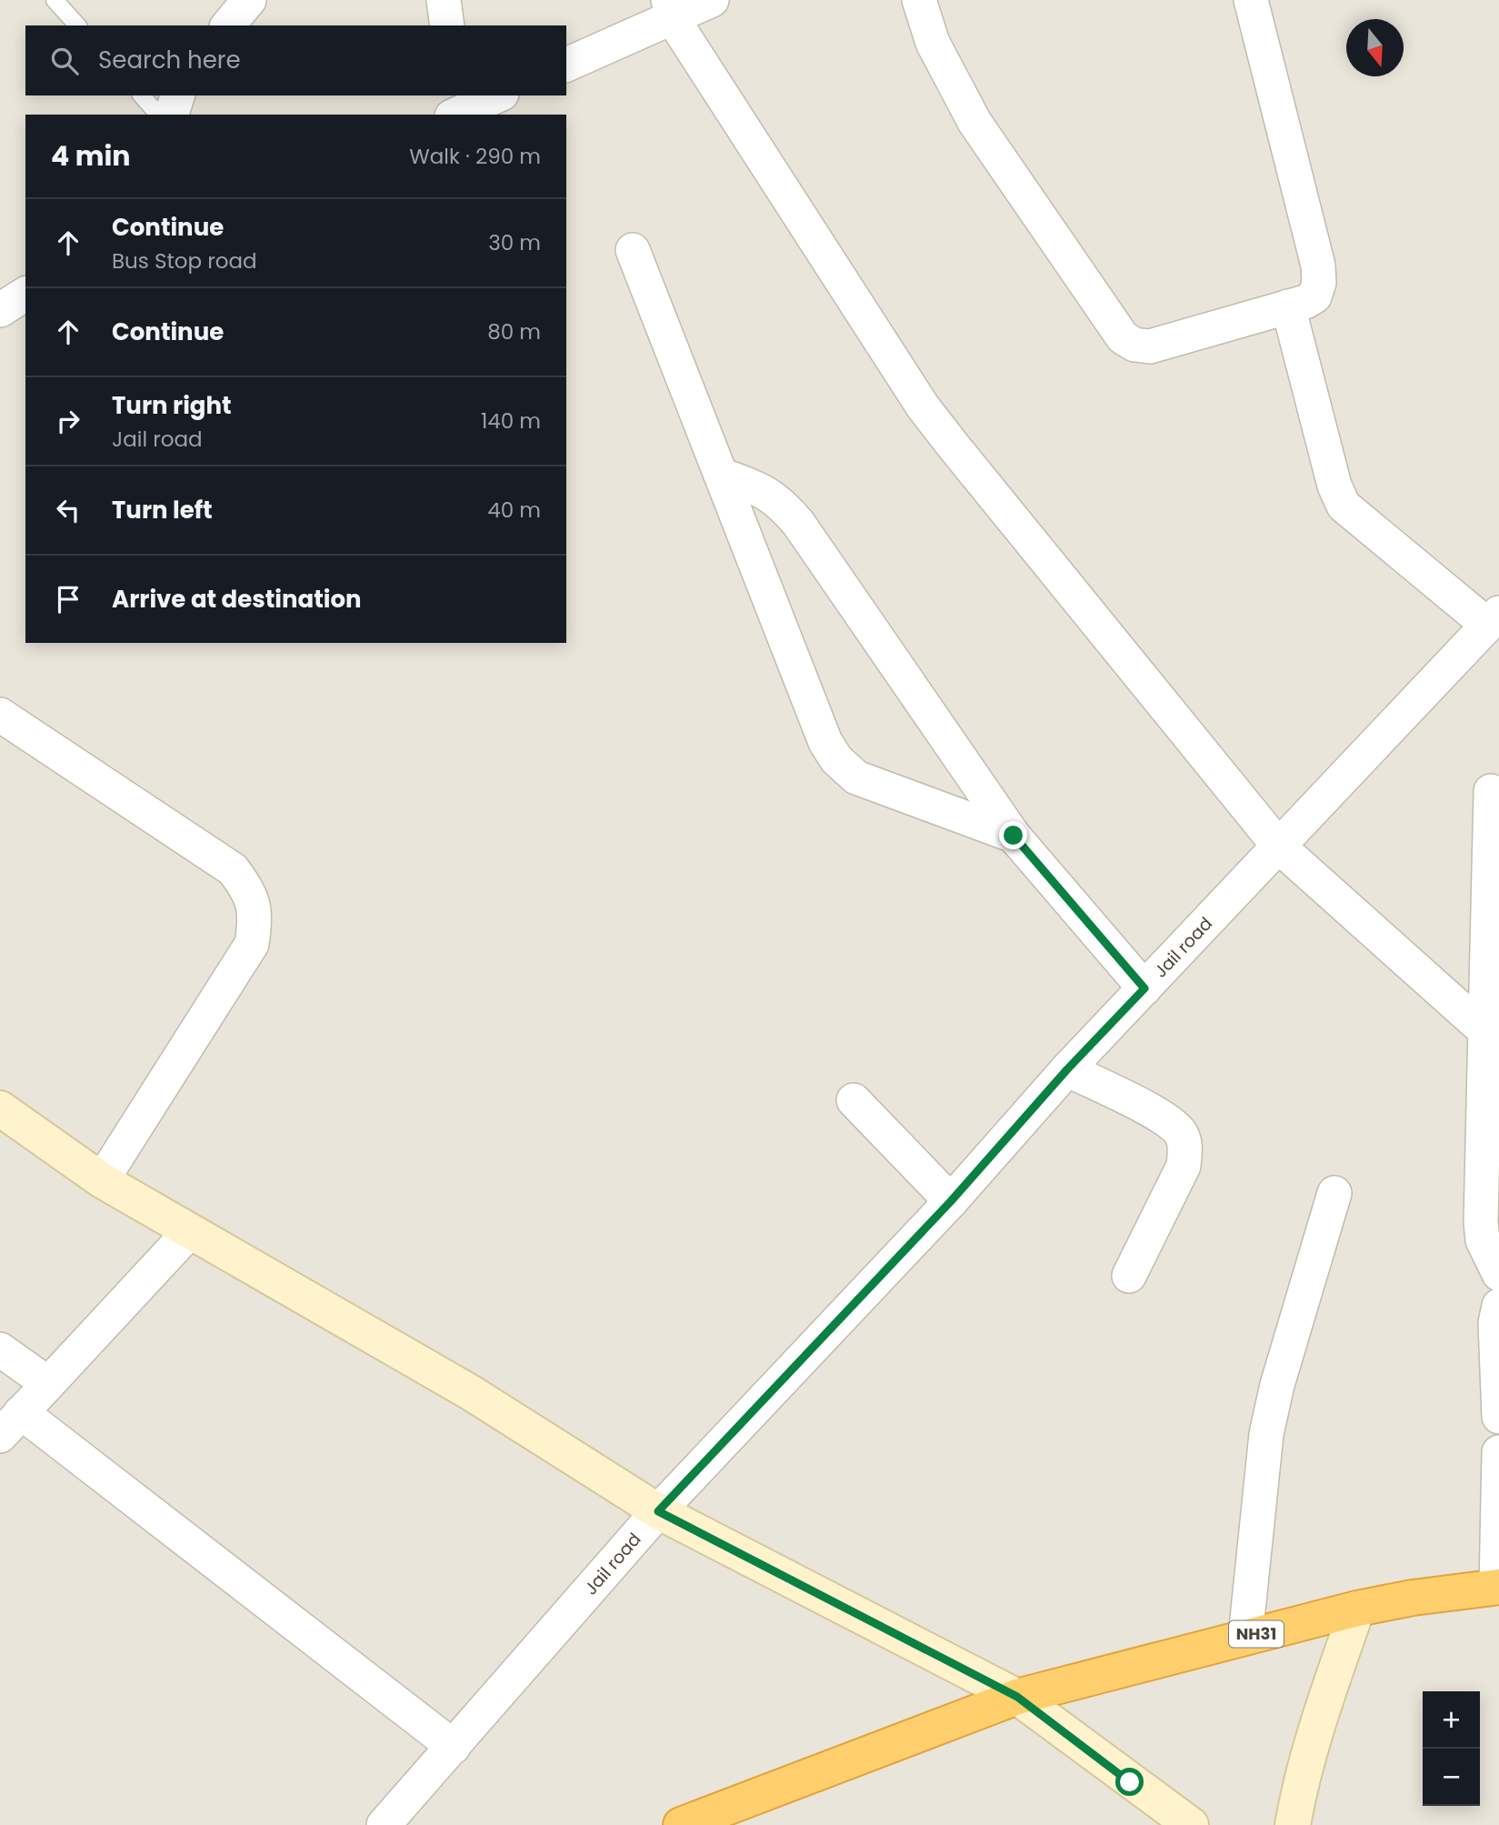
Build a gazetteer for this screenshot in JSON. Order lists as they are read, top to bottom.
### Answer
{
  "streets": {
    "highway": ["NH31"],
    "street": ["Jail road"]
  },
  "north": "bottom",
  "page": {
    "search": "Search here",
    "heading": ["4 min", "Walk · 290 m"],
    "list": [
      ["Continue", "Bus Stop road", "30 m"],
      ["Continue", "80 m"],
      ["Turn right", "Jail road", "140 m"],
      ["Turn left", "40 m"],
      "Arrive at destination"
    ],
    "map_buttons": ["+", "−"]
  }
}
